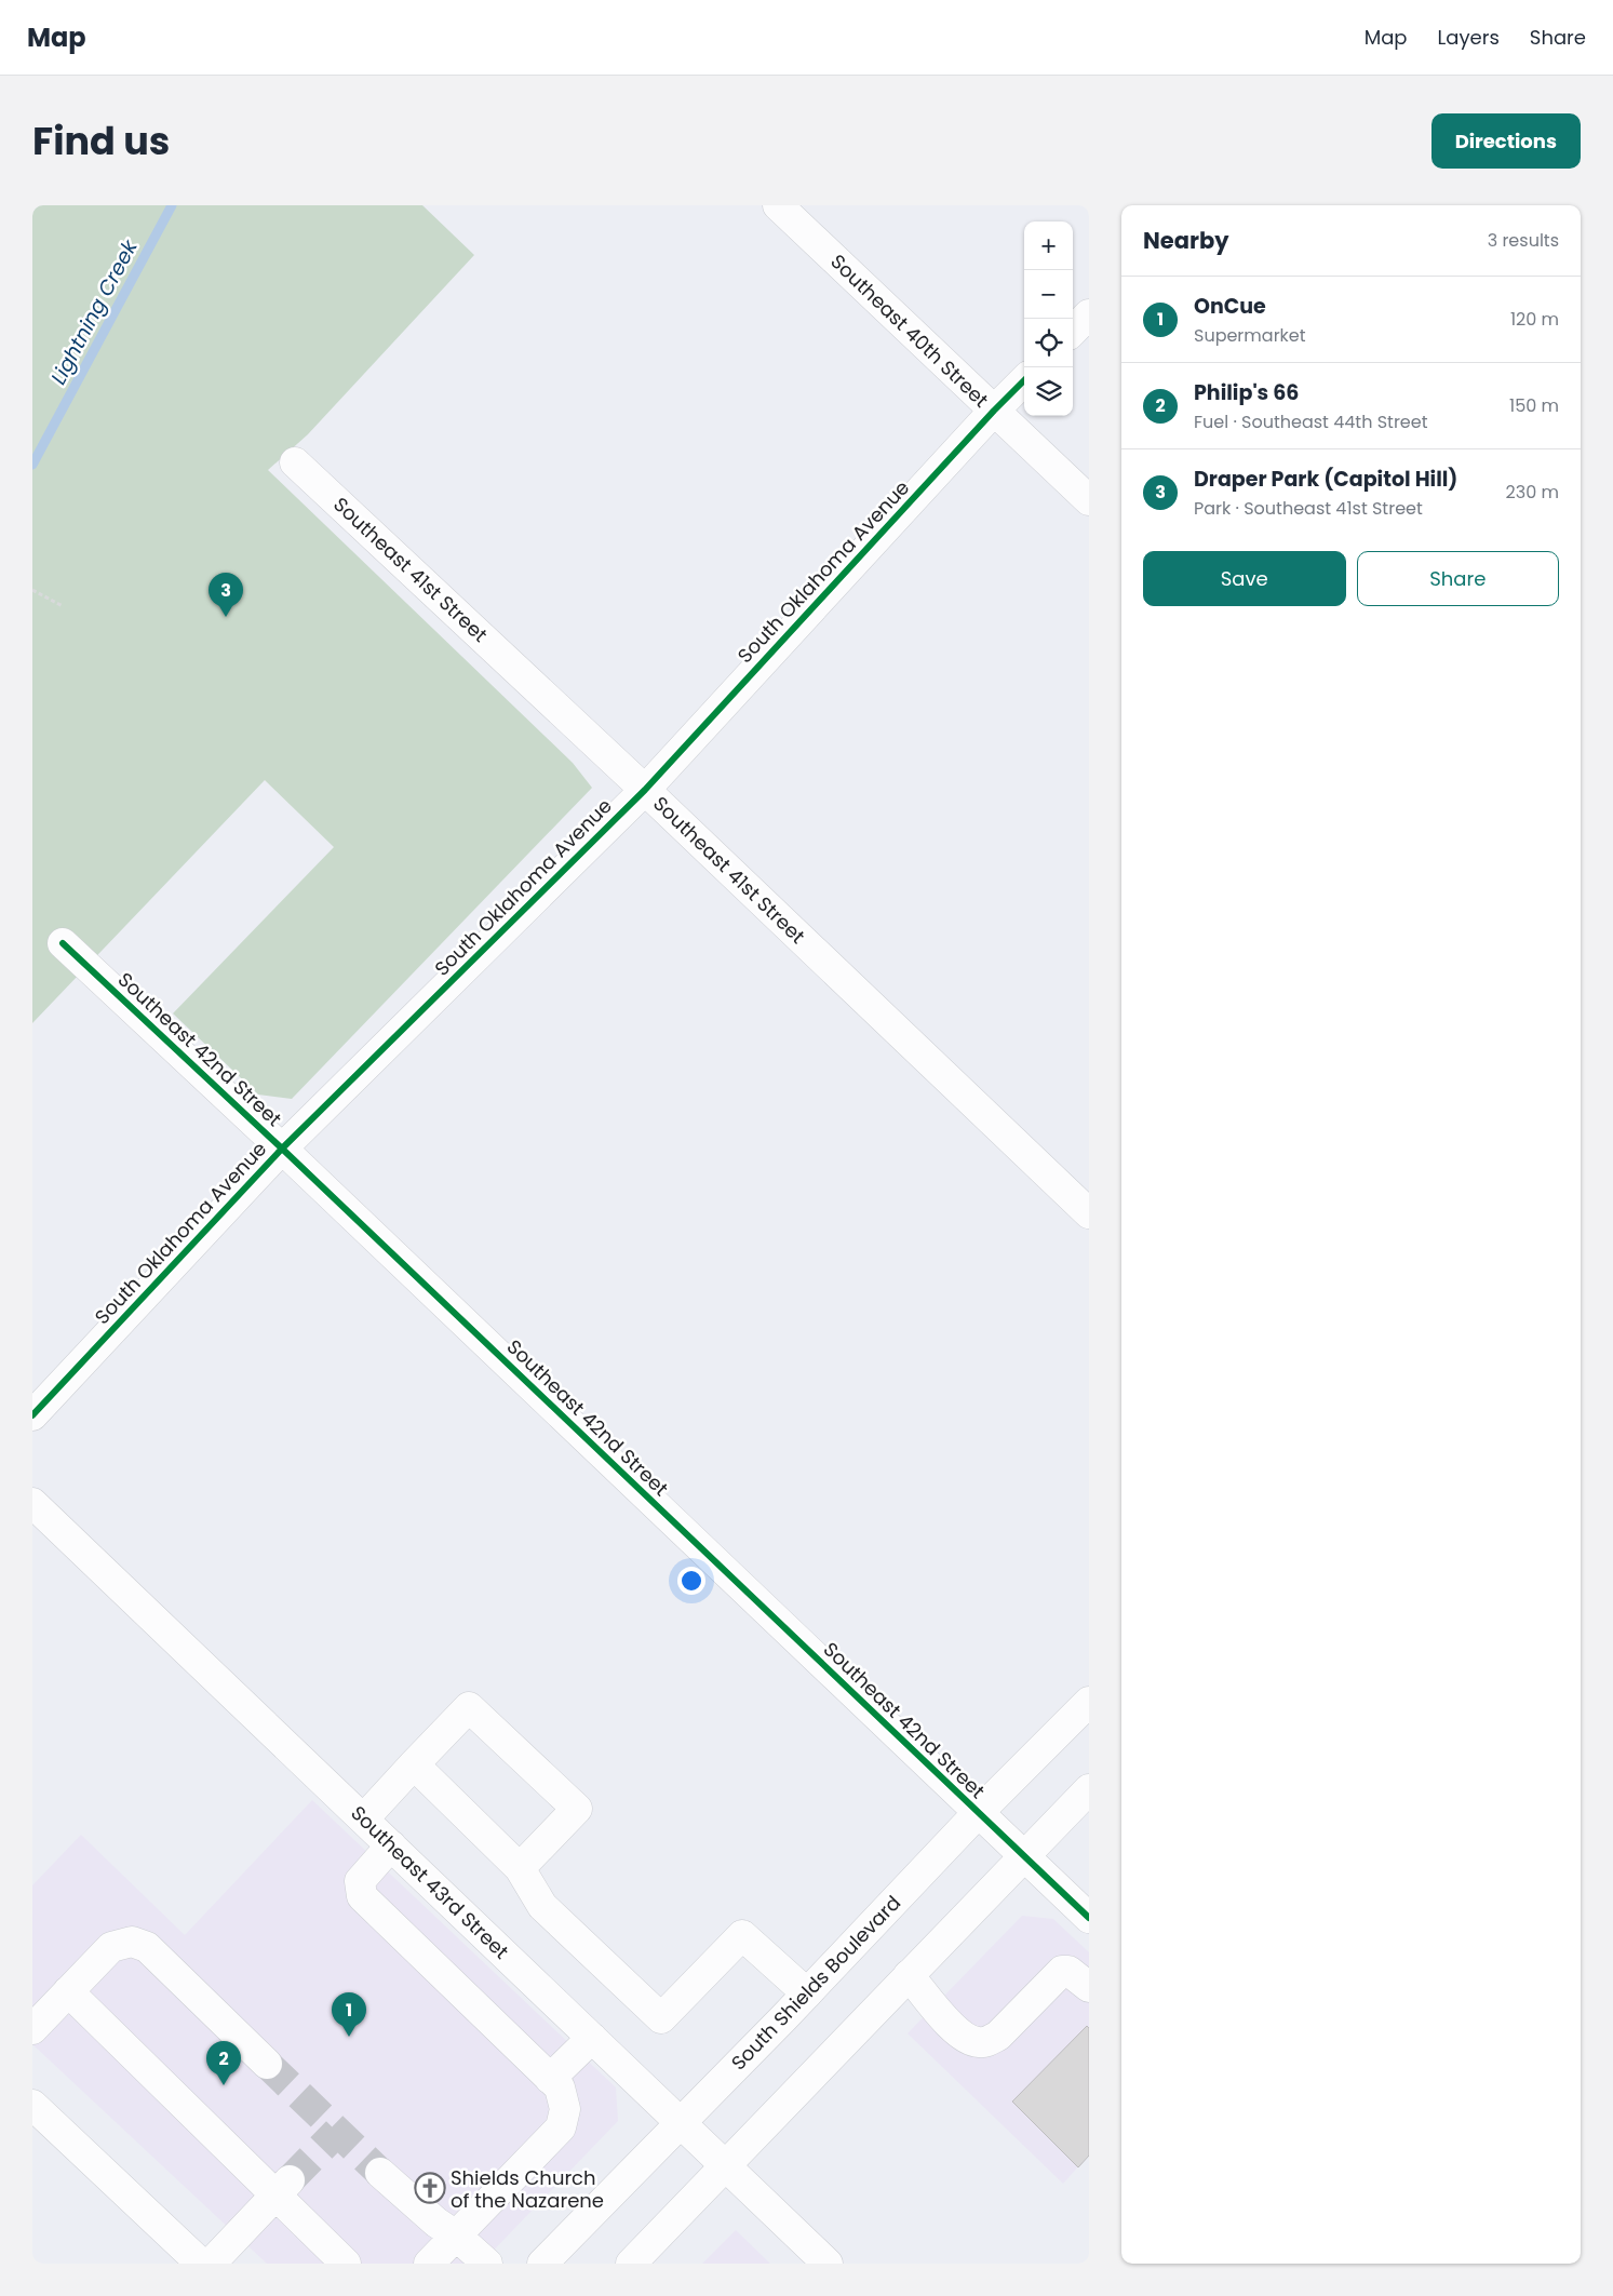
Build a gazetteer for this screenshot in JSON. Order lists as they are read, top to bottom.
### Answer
{
  "streets": {
    "street": [
      "Southeast 40th Street",
      "Southeast 41st Street",
      "South Oklahoma Avenue",
      "Southeast 42nd Street",
      "Southeast 43rd Street",
      "South Shields Boulevard"
    ]
  },
  "crossings": [
    ["Southeast 40th Street", "South Oklahoma Avenue"],
    ["Southeast 41st Street", "South Oklahoma Avenue"],
    ["South Oklahoma Avenue", "Southeast 42nd Street"],
    ["Southeast 42nd Street", "South Shields Boulevard"],
    ["Southeast 43rd Street", "South Shields Boulevard"]
  ],
  "water": ["Lightning Creek"],
  "places": {
    "church": ["Shields Church of the Nazarene"]
  },
  "page": {
    "header": "Map",
    "nav": ["Map", "Layers", "Share"],
    "title": "Find us",
    "buttons": [
      "Directions",
      ["Save", "Share"]
    ],
    "heading": ["Nearby", "3 results"],
    "map_buttons": ["+", "−"],
    "list": [
      {
        "mark": "1",
        "name": "OnCue",
        "note": "Supermarket",
        "value": "120 m"
      },
      {
        "mark": "2",
        "name": "Philip's 66",
        "note": "Fuel · Southeast 44th Street",
        "value": "150 m"
      },
      {
        "mark": "3",
        "name": "Draper Park (Capitol Hill)",
        "note": "Park · Southeast 41st Street",
        "value": "230 m"
      }
    ],
    "pins": ["3", "1", "2"]
  }
}
